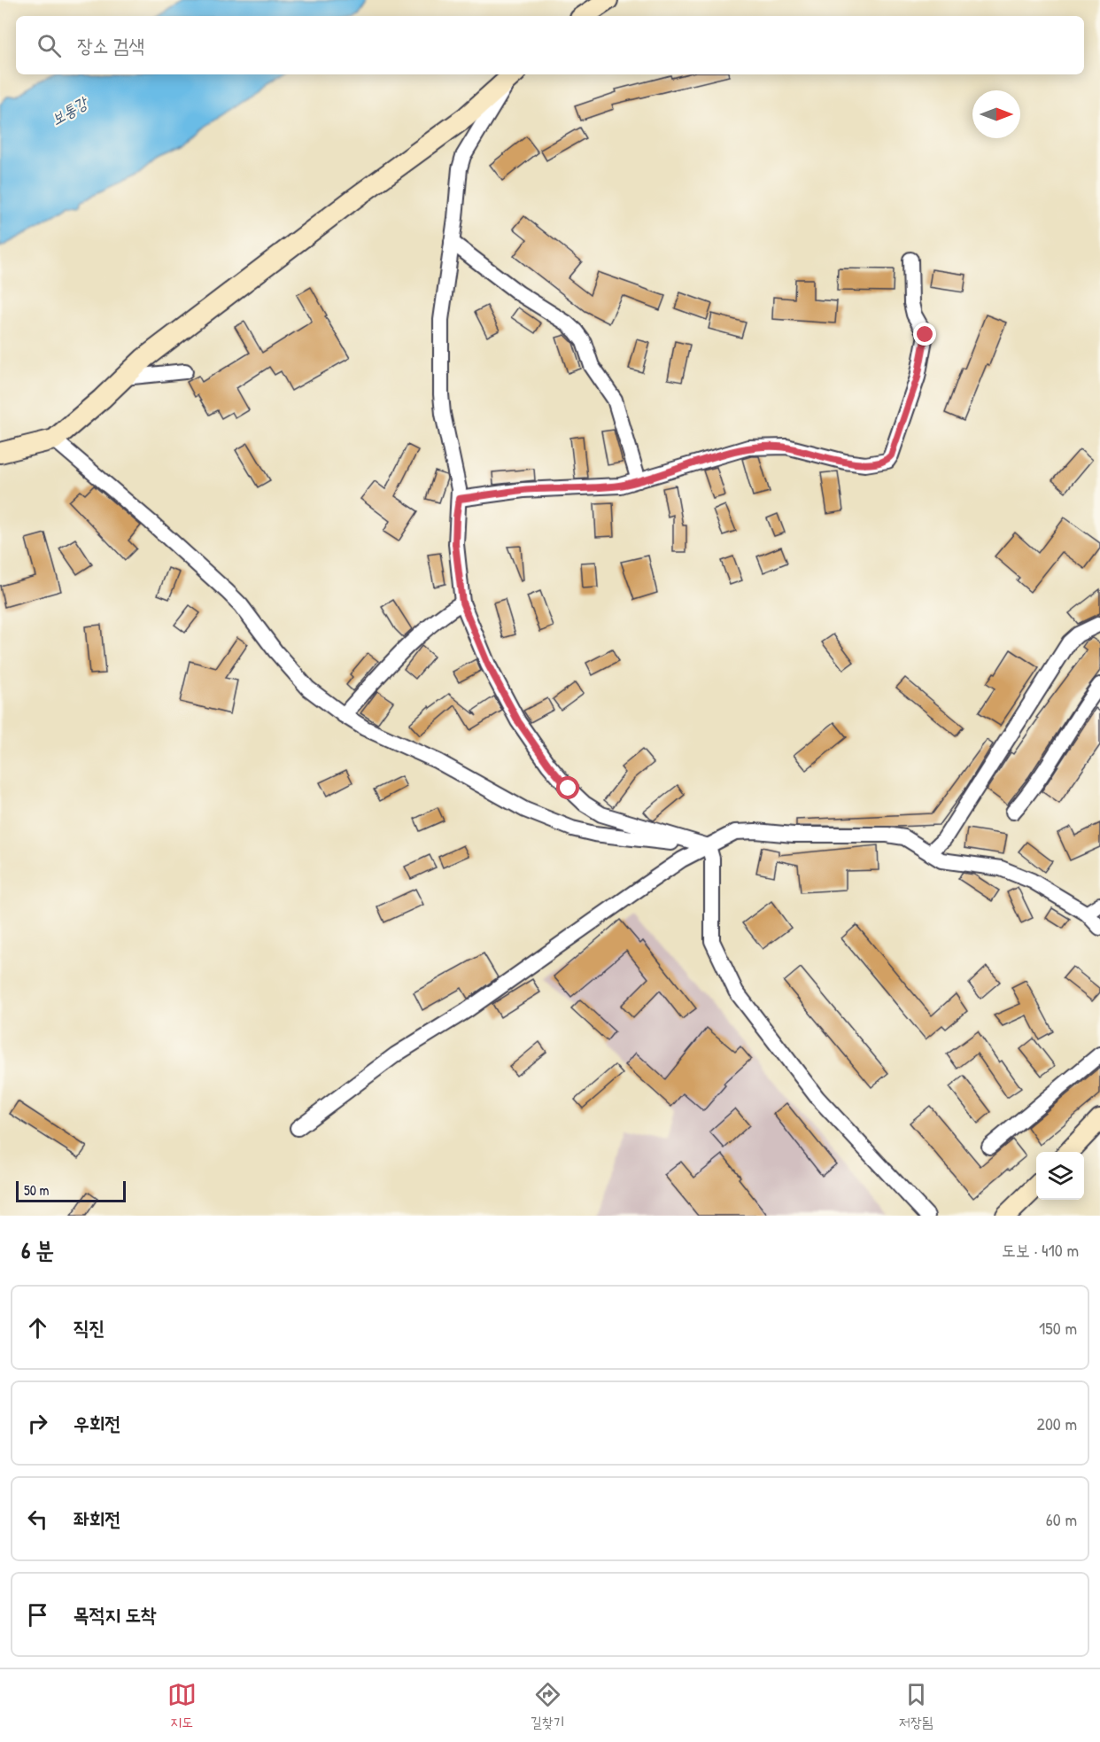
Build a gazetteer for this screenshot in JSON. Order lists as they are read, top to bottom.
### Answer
{
  "water": ["보통강"],
  "scale_bar": "50 m",
  "north": "right",
  "page": {
    "search": "장소 검색",
    "scale": "50 m",
    "heading": ["6 분", "도보 · 410 m"],
    "list": [
      ["직진", "150 m"],
      ["우회전", "200 m"],
      ["좌회전", "60 m"],
      "목적지 도착"
    ],
    "nav": ["지도", "길찾기", "저장됨"]
  }
}
